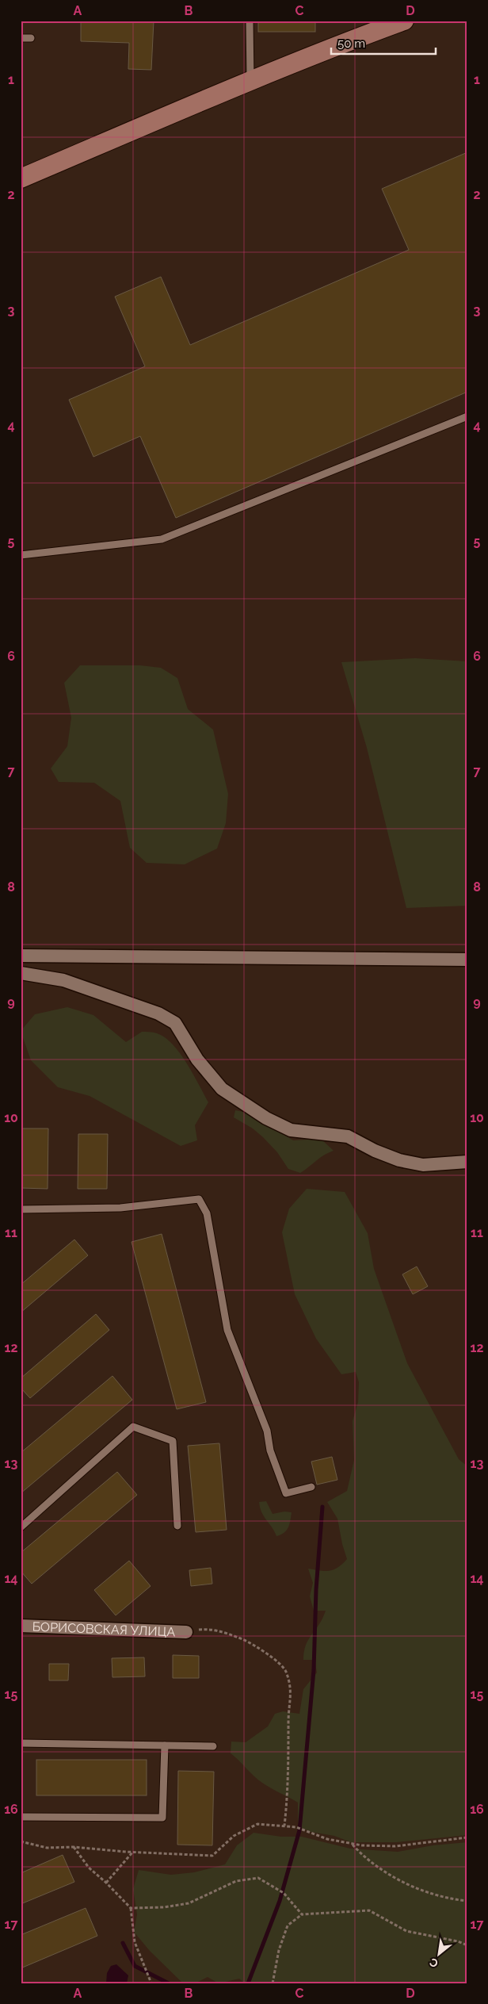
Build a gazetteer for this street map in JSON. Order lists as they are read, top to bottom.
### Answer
{
  "streets": {
    "street": ["БОРИСОВСКАЯ УЛИЦА"]
  },
  "scale_bar": "50 m",
  "north": "bottom left",
  "grid": {
    "columns": [
      "A",
      "B",
      "C",
      "D"
    ],
    "rows": [
      "1",
      "2",
      "3",
      "4",
      "5",
      "6",
      "7",
      "8",
      "9",
      "10",
      "11",
      "12",
      "13",
      "14",
      "15",
      "16",
      "17"
    ]
  }
}
